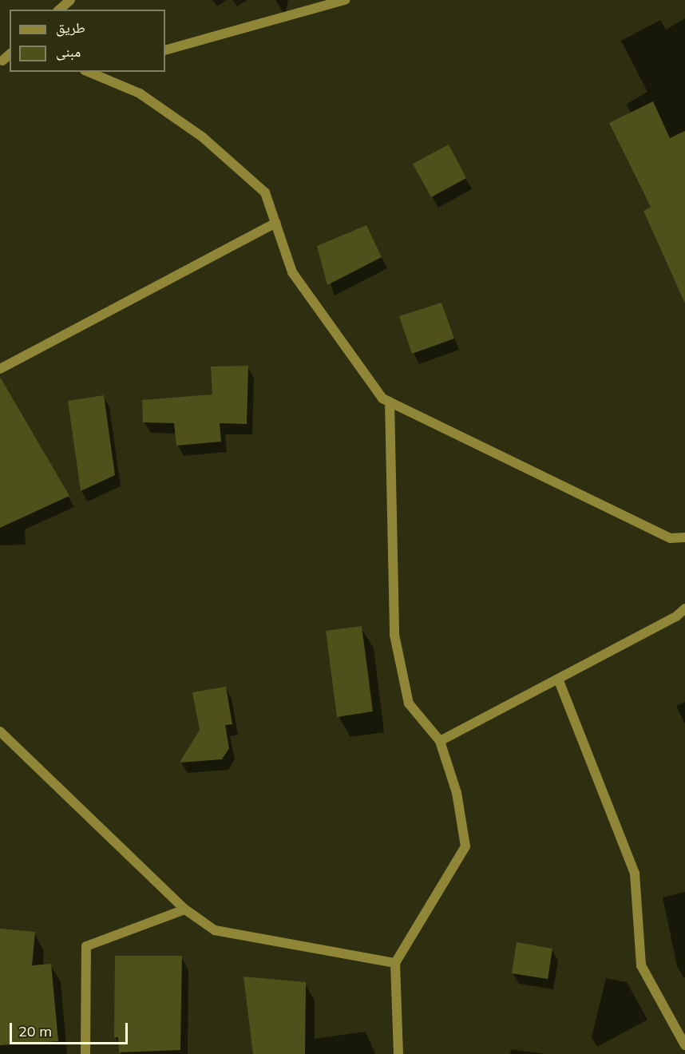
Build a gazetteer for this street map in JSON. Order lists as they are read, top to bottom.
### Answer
{
  "legend": ["طريق", "مبنى"],
  "scale_bar": "20 m"
}
